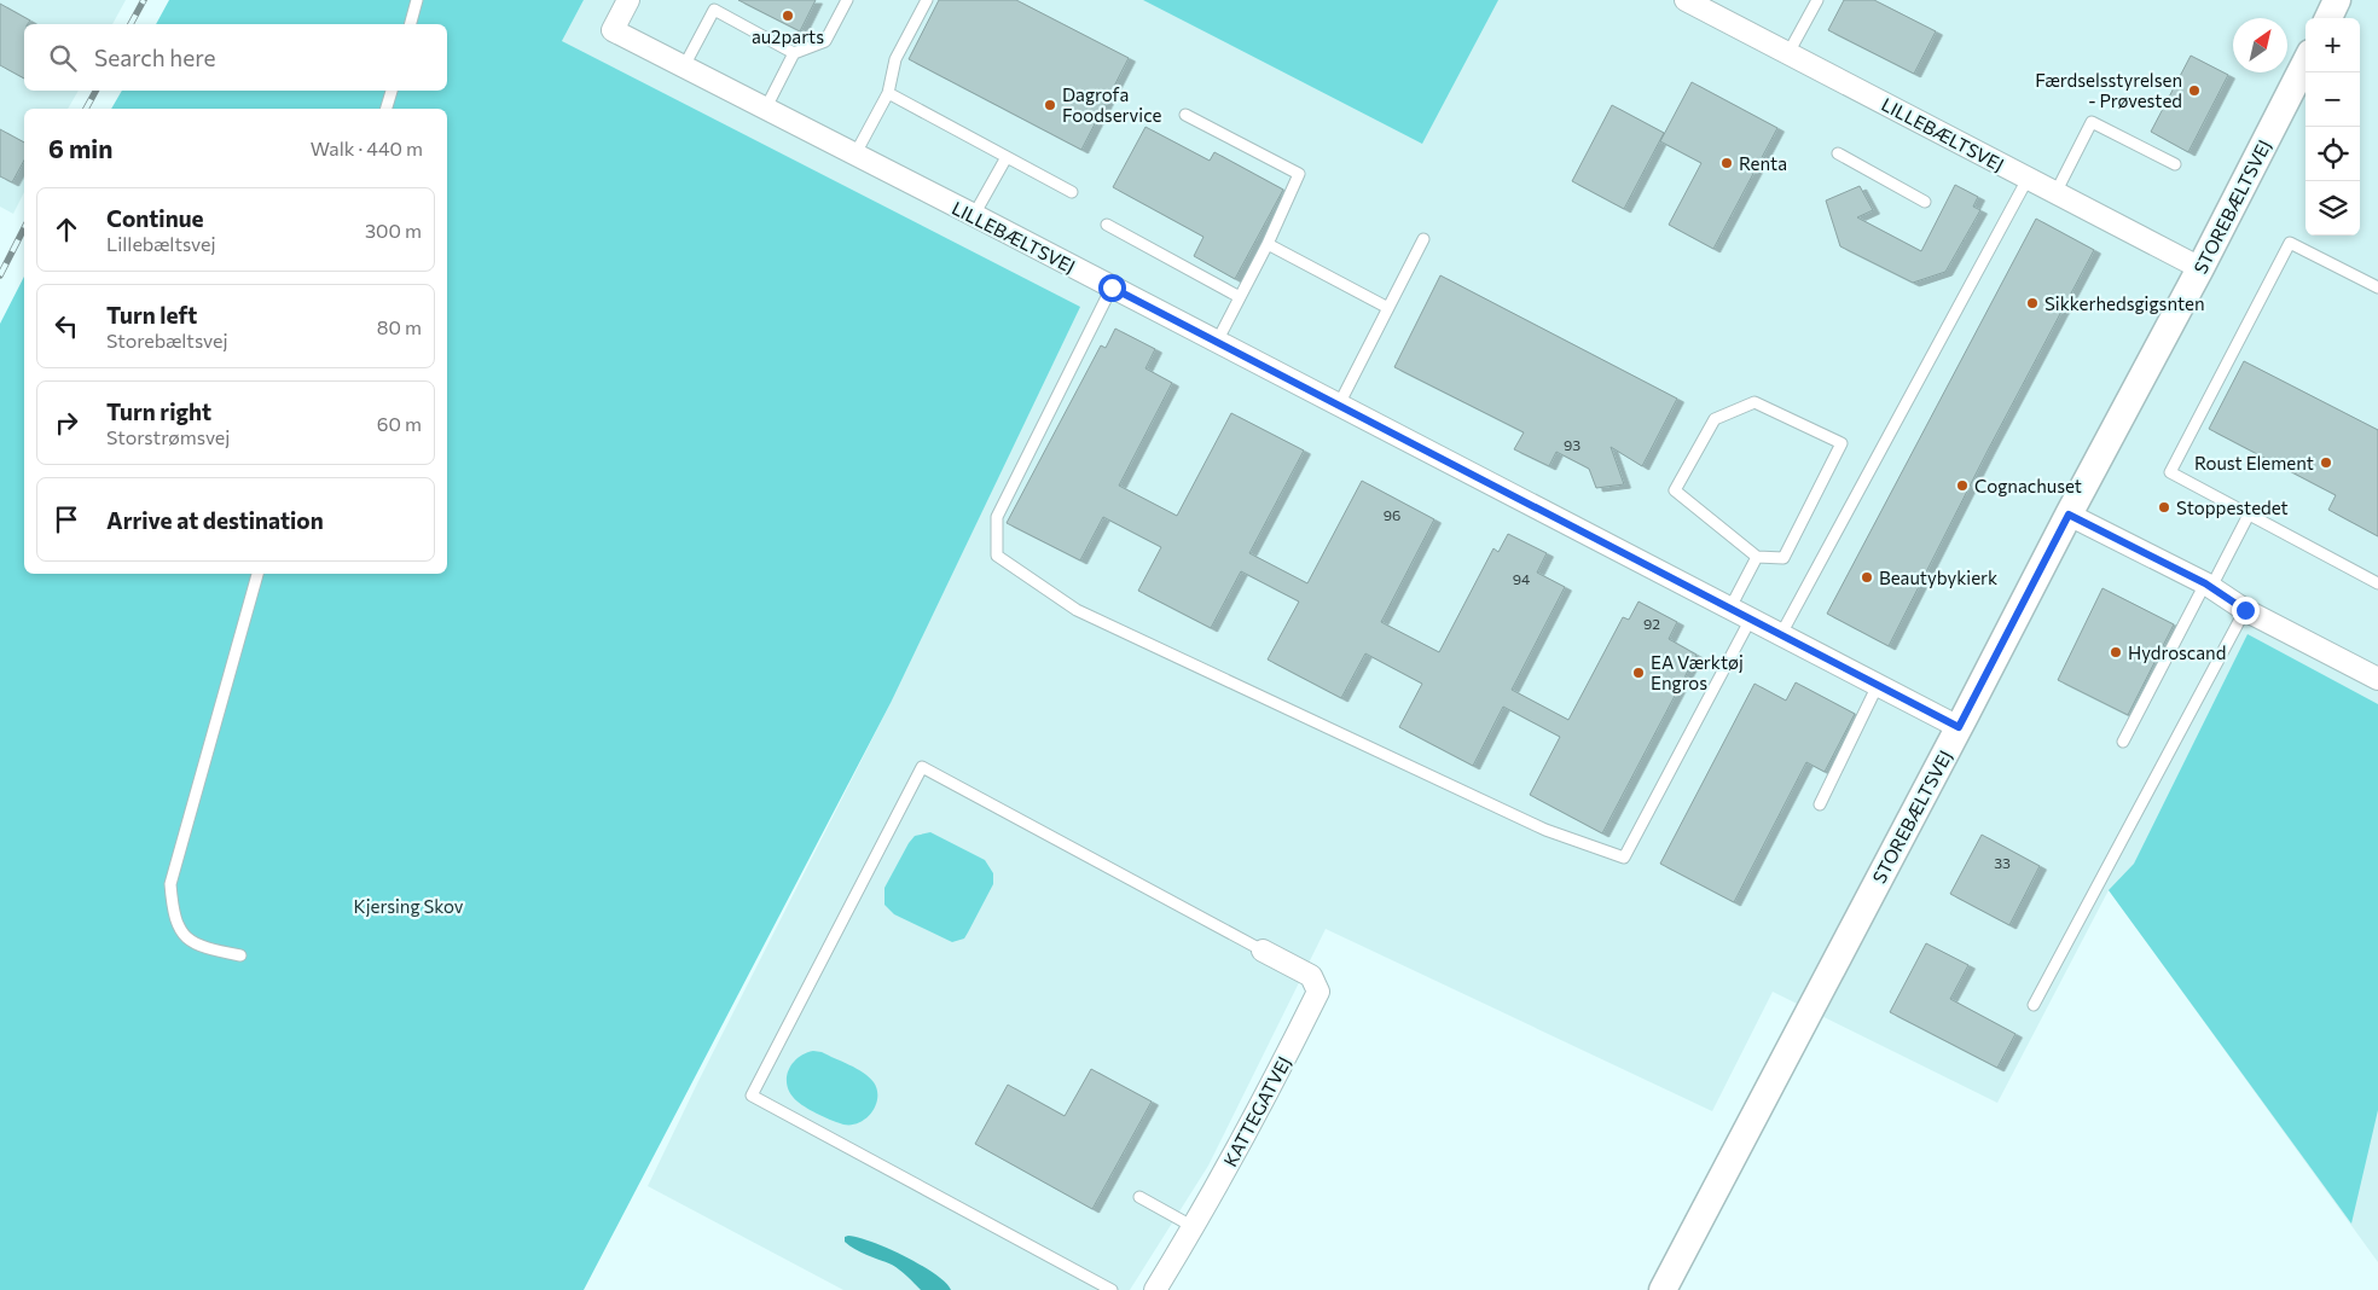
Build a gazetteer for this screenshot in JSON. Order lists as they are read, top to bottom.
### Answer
{
  "streets": {
    "street": ["LILLEBÆLTSVEJ", "STOREBÆLTSVEJ", "KATTEGATVEJ"]
  },
  "crossings": [
    ["LILLEBÆLTSVEJ", "STOREBÆLTSVEJ"]
  ],
  "parks": ["Kjersing Skov"],
  "places": [
    "au2parts",
    "Færdselsstyrelsen - Prøvested",
    "Dagrofa Foodservice",
    "Renta",
    "Sikkerhedsgigsnten",
    "Roust Element",
    "Cognachuset",
    "Stoppestedet",
    "Beautybykierk",
    "Hydroscand",
    "EA Værktøj Engros"
  ],
  "house_numbers": [
    "93",
    "96",
    "94",
    "92",
    "33"
  ],
  "north": "top right",
  "page": {
    "map_buttons": ["+", "−"],
    "search": "Search here",
    "heading": ["6 min", "Walk · 440 m"],
    "list": [
      ["Continue", "Lillebæltsvej", "300 m"],
      ["Turn left", "Storebæltsvej", "80 m"],
      ["Turn right", "Storstrømsvej", "60 m"],
      "Arrive at destination"
    ]
  }
}
